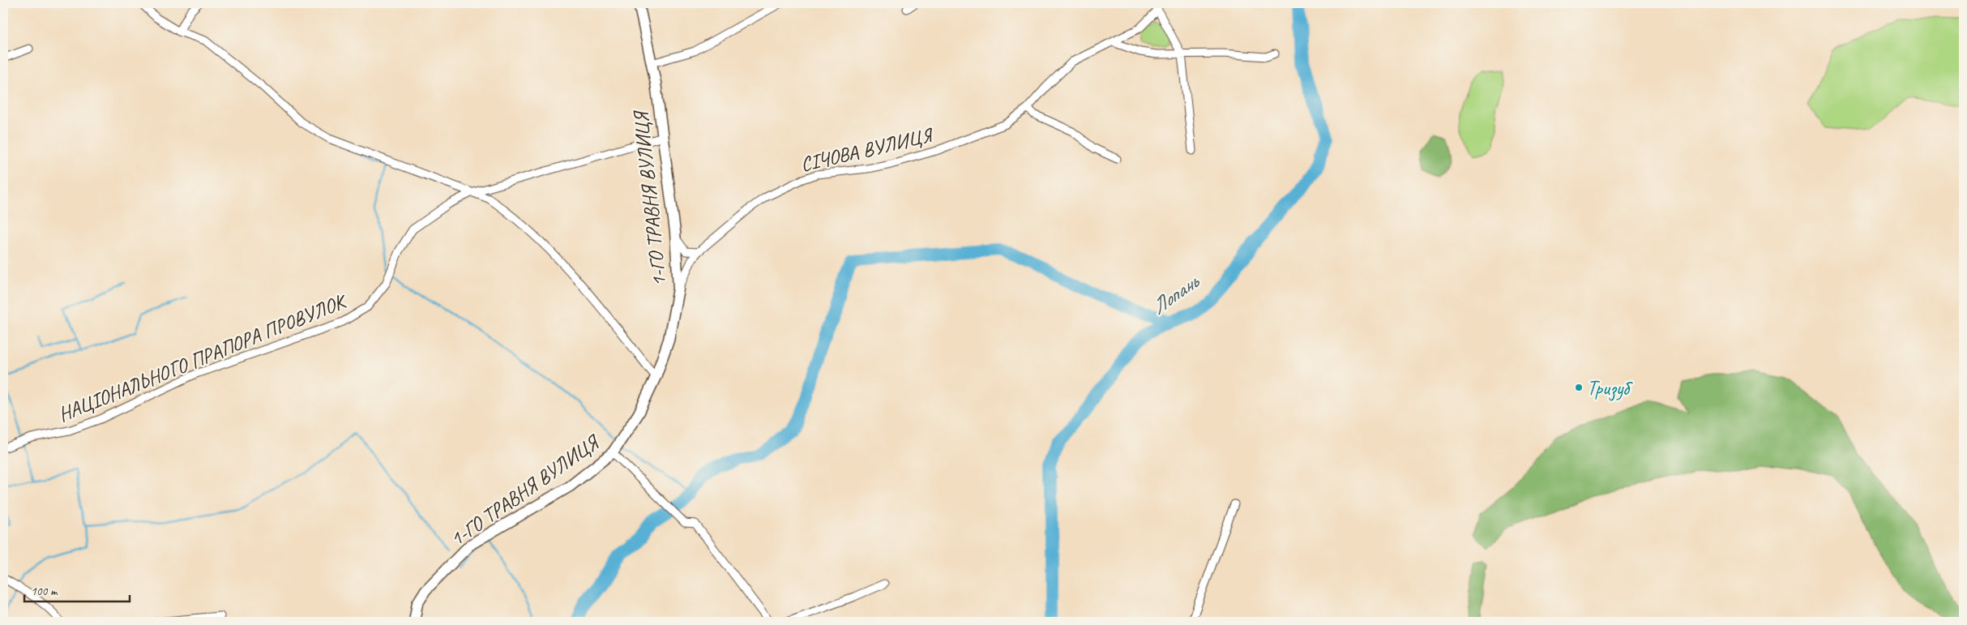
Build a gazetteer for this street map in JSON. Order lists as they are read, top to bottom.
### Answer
{
  "streets": {
    "street": ["СІЧОВА ВУЛИЦЯ", "1-ГО ТРАВНЯ ВУЛИЦЯ", "НАЦІОНАЛЬНОГО ПРАПОРА ПРОВУЛОК"]
  },
  "crossings": [
    ["СІЧОВА ВУЛИЦЯ", "1-ГО ТРАВНЯ ВУЛИЦЯ"],
    ["1-ГО ТРАВНЯ ВУЛИЦЯ", "НАЦІОНАЛЬНОГО ПРАПОРА ПРОВУЛОК"]
  ],
  "water": ["Лопань"],
  "places": ["Тризуб"],
  "scale_bar": "100 m"
}
